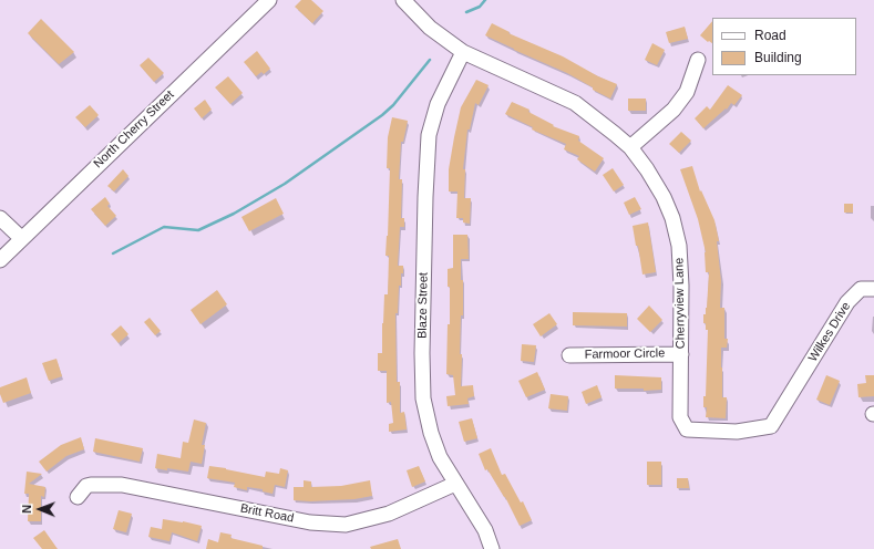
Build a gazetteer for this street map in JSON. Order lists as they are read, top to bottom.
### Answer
{
  "streets": {
    "street": [
      "North Cherry Street",
      "Cherryview Lane",
      "Blaze Street",
      "Wilkes Drive",
      "Farmoor Circle",
      "Britt Road"
    ]
  },
  "crossings": [
    ["Cherryview Lane", "Blaze Street"],
    ["Cherryview Lane", "Wilkes Drive"],
    ["Cherryview Lane", "Farmoor Circle"],
    ["Blaze Street", "Britt Road"]
  ],
  "legend": ["Road", "Building"],
  "north": "left"
}
